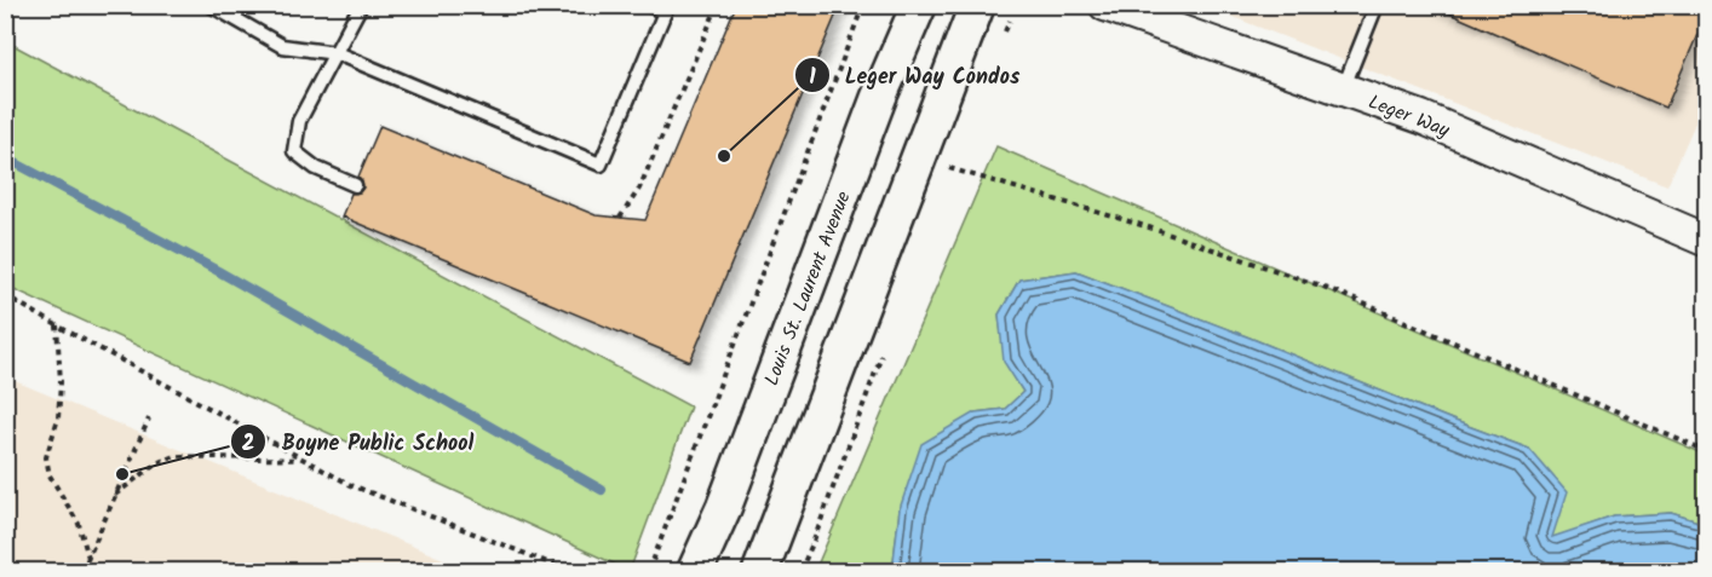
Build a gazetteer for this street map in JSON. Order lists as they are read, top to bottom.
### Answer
{
  "streets": {
    "main road": ["Louis St. Laurent Avenue"],
    "street": ["Leger Way"]
  },
  "places": ["Leger Way Condos", "Boyne Public School"]
}
